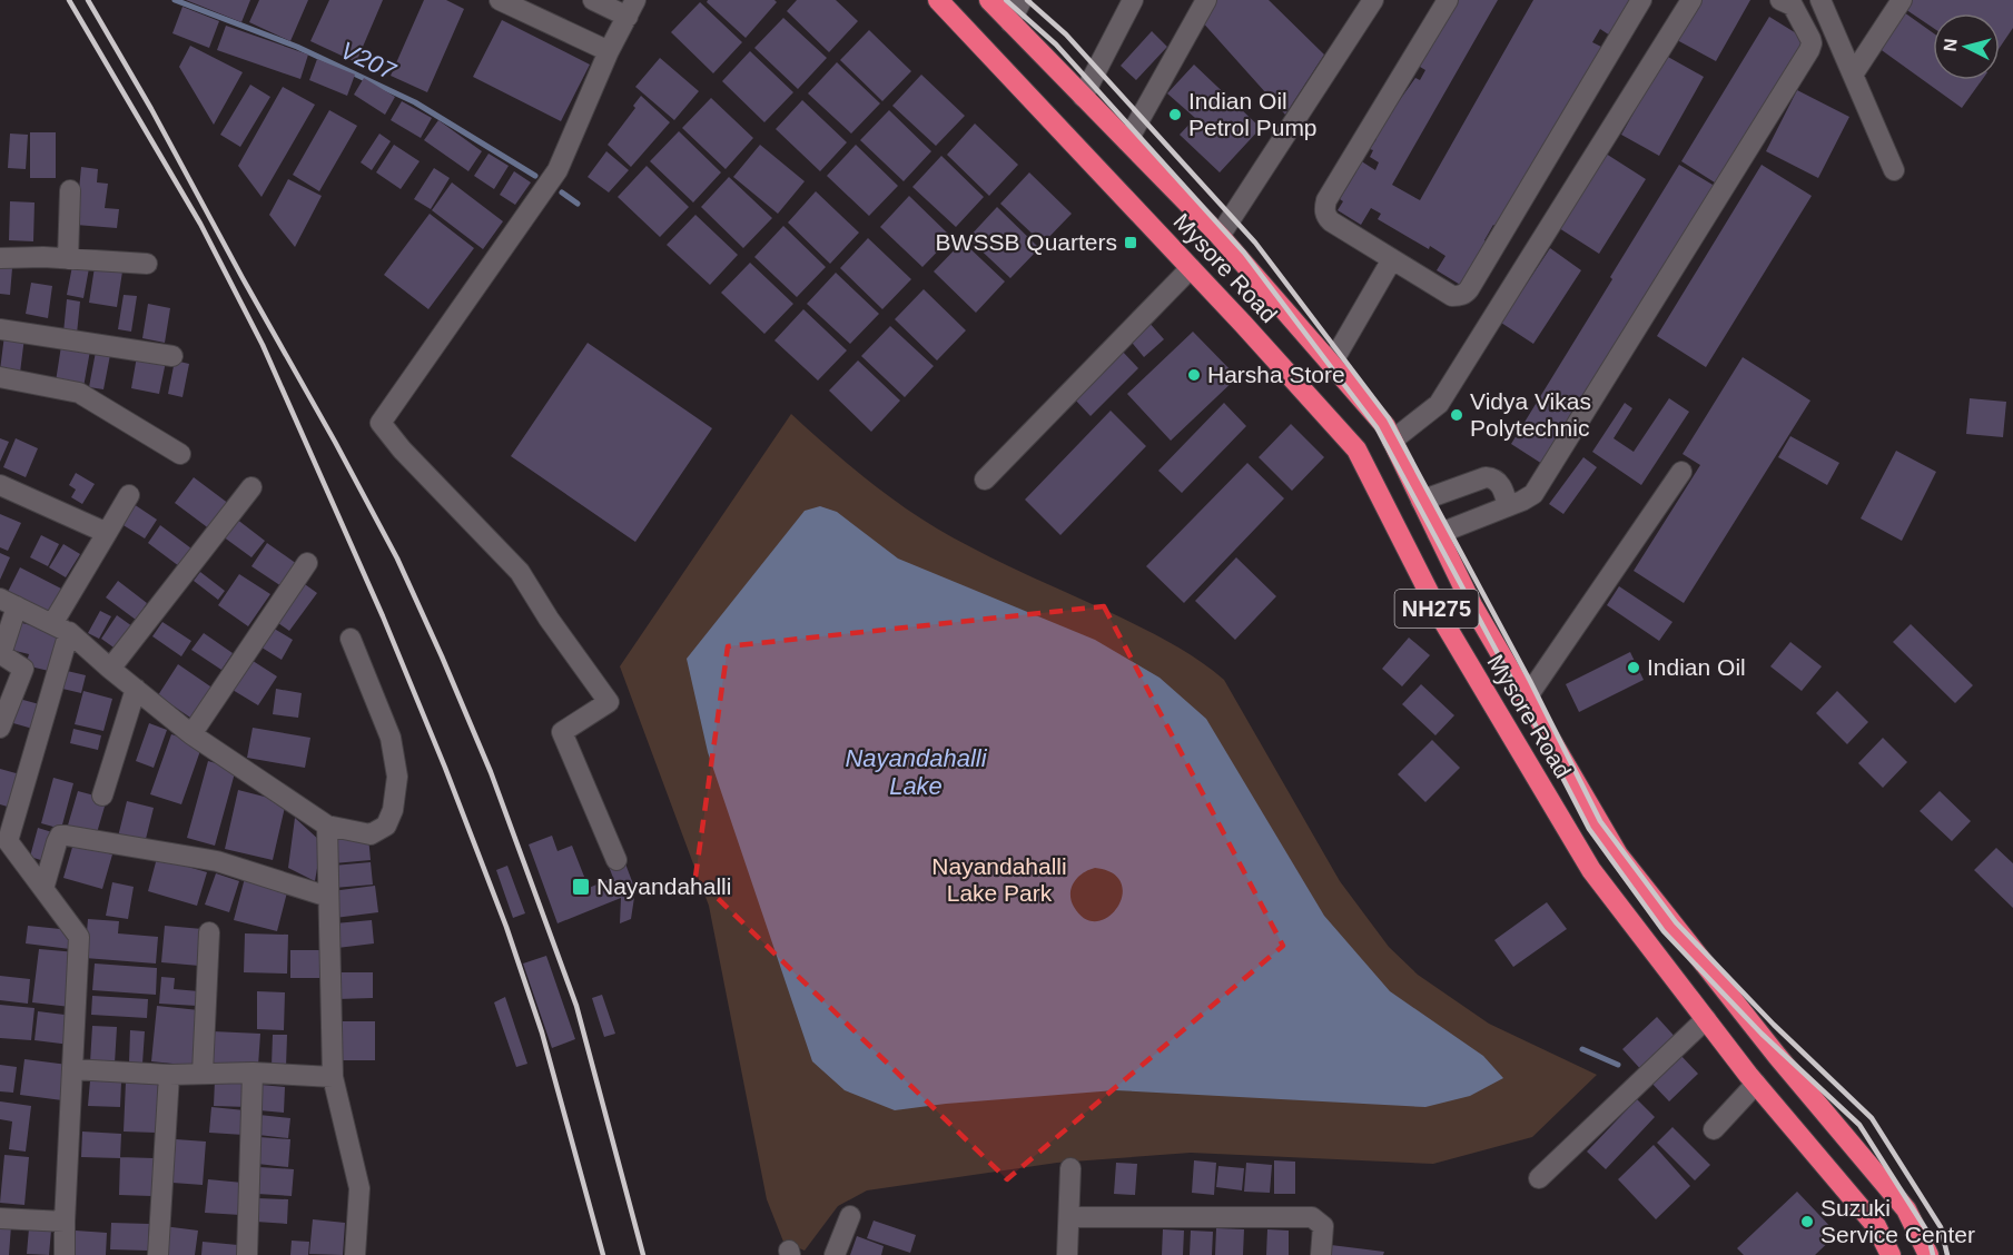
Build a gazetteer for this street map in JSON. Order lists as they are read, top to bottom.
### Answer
{
  "streets": {
    "highway": ["Mysore Road", "NH275"]
  },
  "water": ["V207", "Nayandahalli Lake"],
  "parks": ["Nayandahalli Lake Park"],
  "places": {
    "other": [
      "Indian Oil Petrol Pump",
      "Harsha Store",
      "Vidya Vikas Polytechnic",
      "Indian Oil",
      "Suzuki Service Center"
    ],
    "transit": ["BWSSB Quarters", "Nayandahalli"]
  },
  "north": "left"
}
